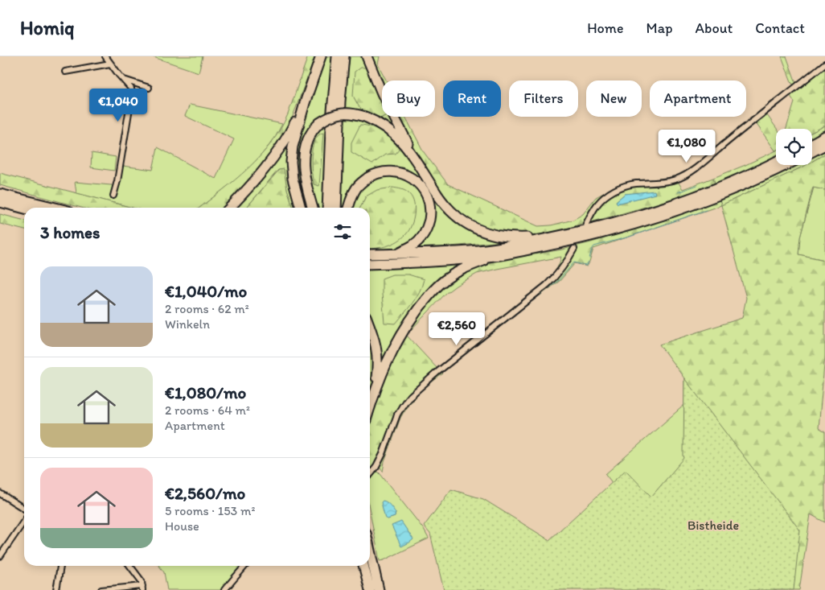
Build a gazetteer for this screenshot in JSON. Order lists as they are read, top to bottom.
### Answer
{
  "parks": ["Bistheide"],
  "page": {
    "header": "Homiq",
    "nav": [
      "Home",
      "Map",
      "About",
      "Contact"
    ],
    "chip": [
      "Buy",
      "Rent",
      "Filters",
      "New",
      "Apartment"
    ],
    "price": ["€1,040", "€1,080", "€2,560"],
    "heading": "3 homes",
    "list": [
      {
        "name": "€1,040/mo",
        "note": "2 rooms · 62 m² · Winkeln"
      },
      {
        "name": "€1,080/mo",
        "note": "2 rooms · 64 m² · Apartment"
      },
      {
        "name": "€2,560/mo",
        "note": "5 rooms · 153 m² · House"
      }
    ]
  }
}
